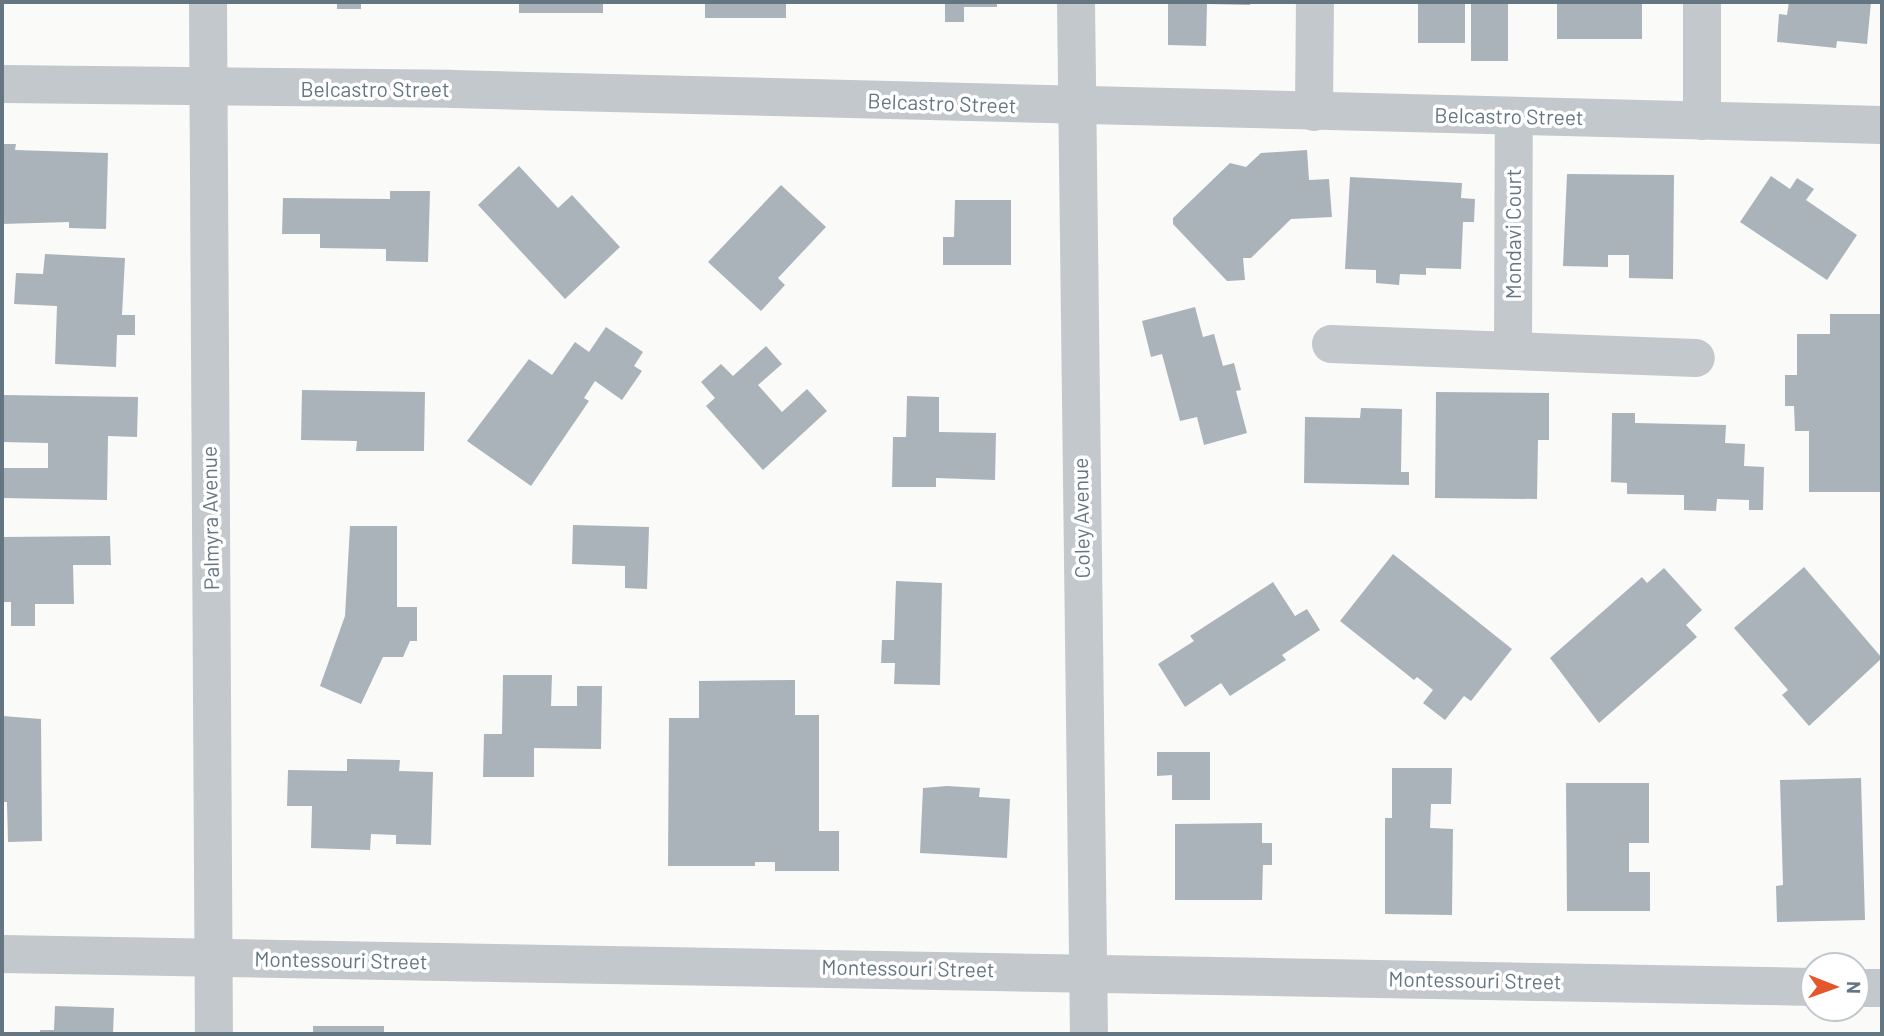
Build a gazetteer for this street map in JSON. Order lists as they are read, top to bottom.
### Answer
{
  "streets": {
    "street": [
      "Belcastro Street",
      "Mondavi Court",
      "Palmyra Avenue",
      "Coley Avenue",
      "Montessouri Street"
    ]
  },
  "crossings": [
    ["Belcastro Street", "Mondavi Court"],
    ["Belcastro Street", "Palmyra Avenue"],
    ["Belcastro Street", "Coley Avenue"],
    ["Palmyra Avenue", "Montessouri Street"],
    ["Coley Avenue", "Montessouri Street"]
  ],
  "north": "right"
}
